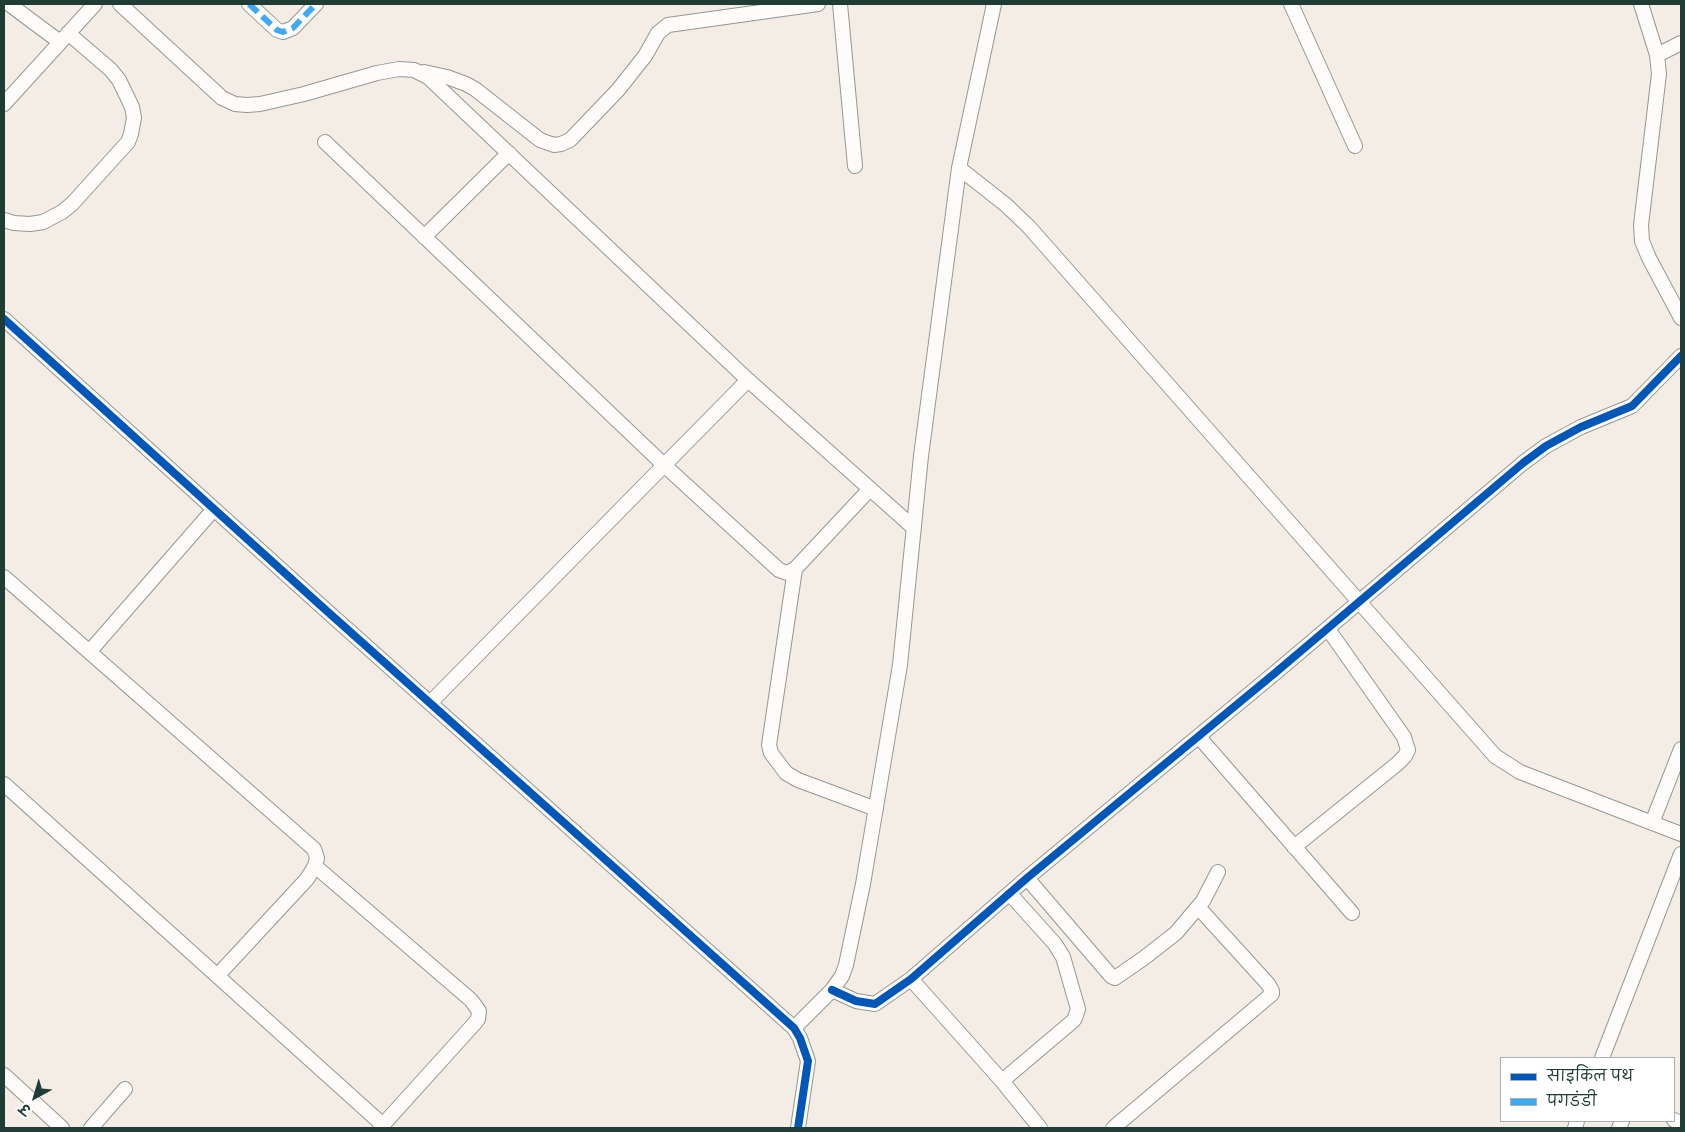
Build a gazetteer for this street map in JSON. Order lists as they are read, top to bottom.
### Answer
{
  "legend": ["साइकिल पथ", "पगडंडी"],
  "north": "bottom left"
}
